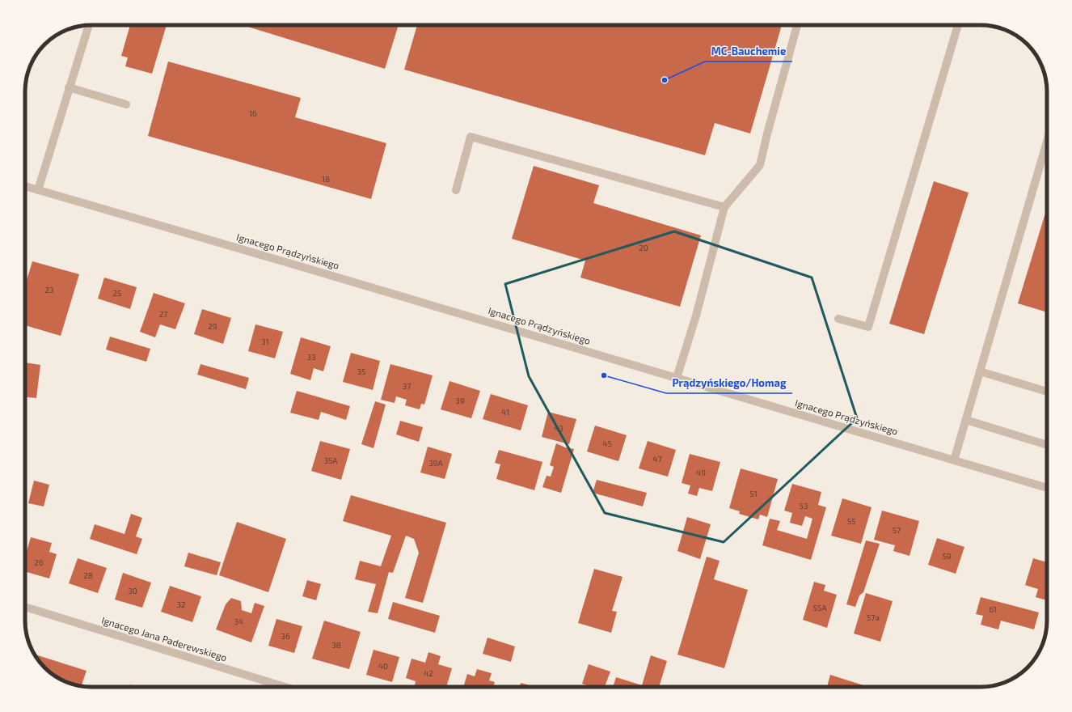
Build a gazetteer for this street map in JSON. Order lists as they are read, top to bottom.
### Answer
{
  "streets": {
    "street": ["Ignacego Prądzyńskiego", "Ignacego Jana Paderewskiego"]
  },
  "places": ["MC-Bauchemie", "Prądzyńskiego/Homag"],
  "house_numbers": [
    "16",
    "18",
    "20",
    "23",
    "25",
    "27",
    "29",
    "31",
    "33",
    "35",
    "37",
    "39",
    "41",
    "43",
    "45",
    "47",
    "35A",
    "39A",
    "49",
    "51",
    "53",
    "55",
    "57",
    "59",
    "26",
    "28",
    "30",
    "32",
    "55A",
    "61",
    "57a",
    "34",
    "36",
    "38",
    "40",
    "42"
  ]
}
